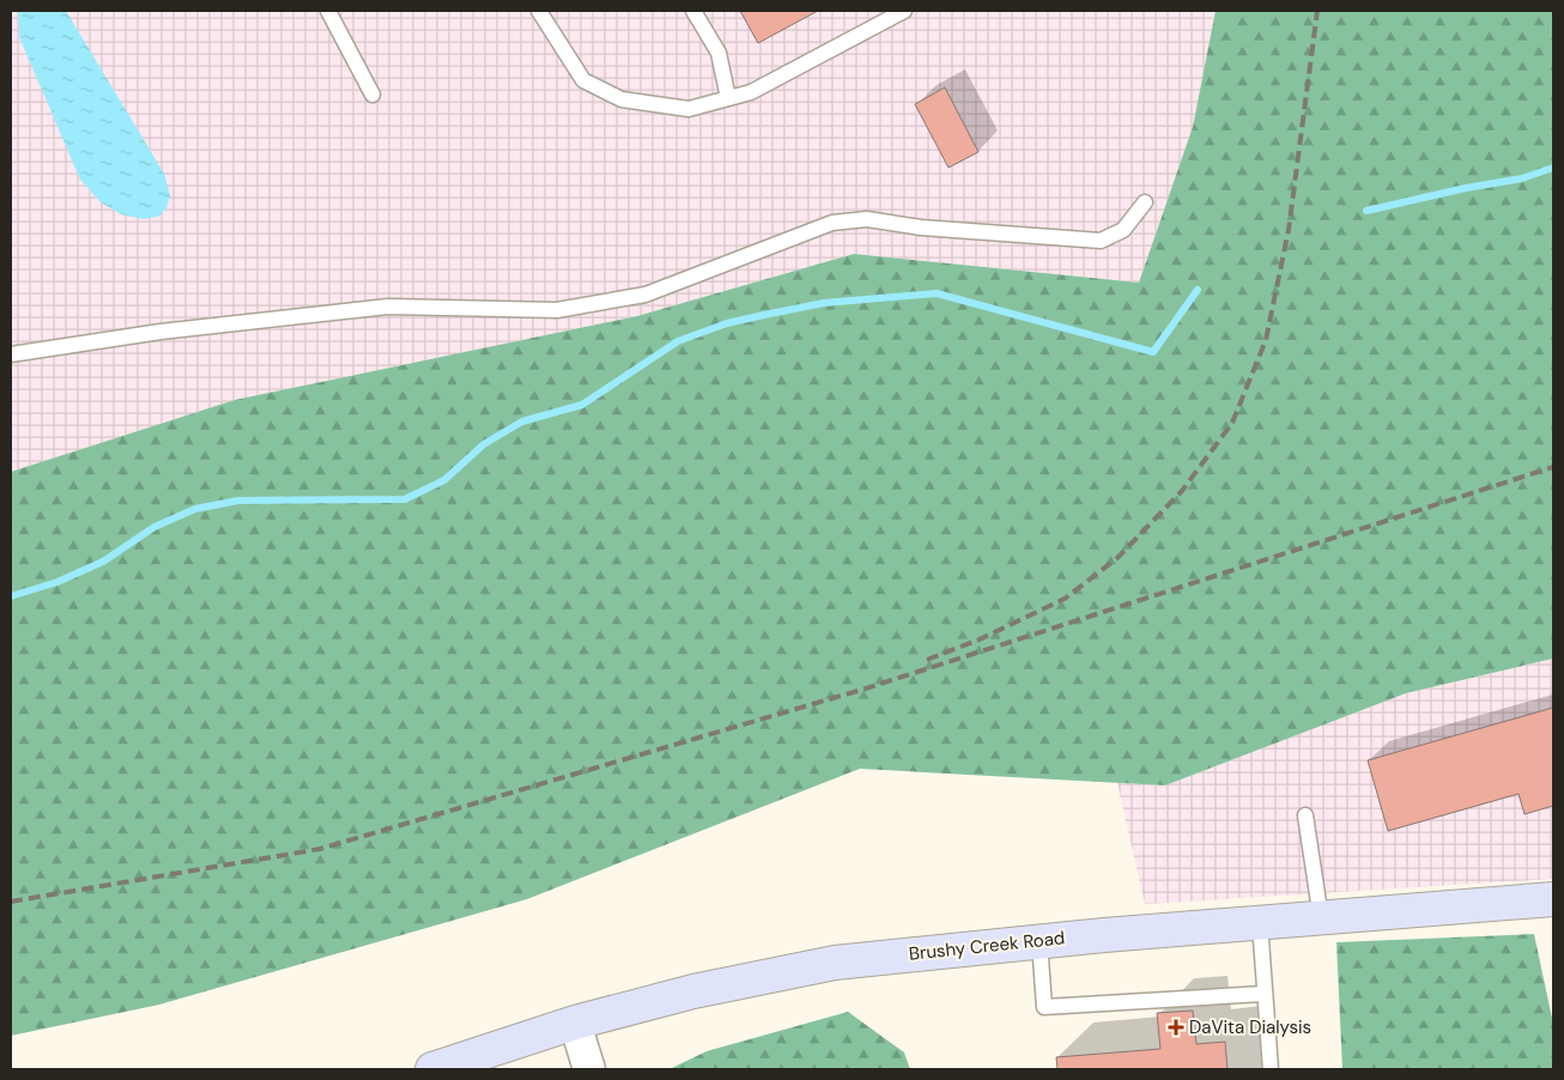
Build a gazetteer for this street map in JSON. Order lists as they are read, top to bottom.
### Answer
{
  "streets": {
    "main road": ["Brushy Creek Road"]
  },
  "places": {
    "health": ["DaVita Dialysis"]
  }
}
